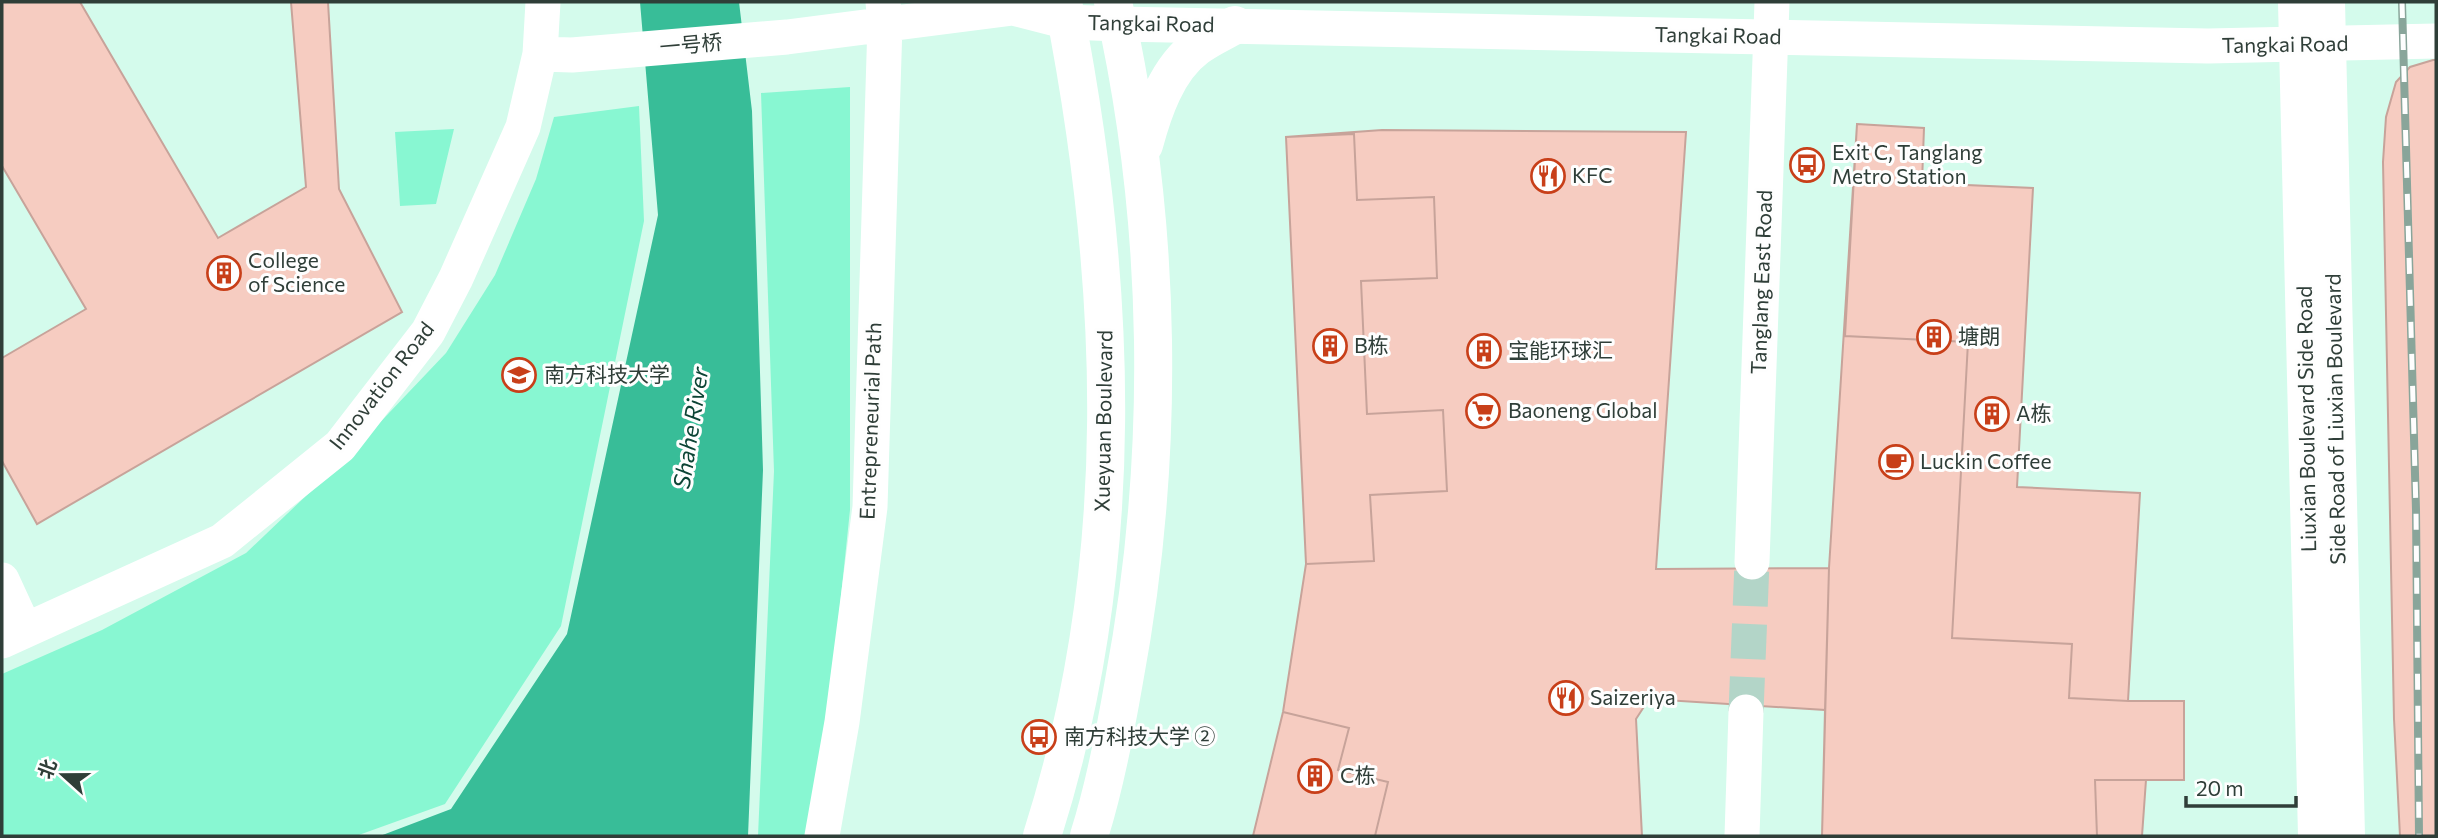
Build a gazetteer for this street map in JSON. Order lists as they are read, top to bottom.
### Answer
{
  "streets": {
    "main road": ["Liuxian Boulevard Side Road", "Side Road of Liuxian Boulevard", "Xueyuan Boulevard"],
    "street": [
      "Tangkai Road",
      "一号桥",
      "Tanglang East Road",
      "Innovation Road",
      "Entrepreneurial Path"
    ]
  },
  "crossings": [
    ["Tangkai Road", "一号桥"],
    ["Tangkai Road", "Tanglang East Road"],
    ["Tangkai Road", "Liuxian Boulevard Side Road"],
    ["Tangkai Road", "Side Road of Liuxian Boulevard"],
    ["Tangkai Road", "Xueyuan Boulevard"],
    ["一号桥", "Innovation Road"],
    ["一号桥", "Entrepreneurial Path"],
    ["Liuxian Boulevard Side Road", "Side Road of Liuxian Boulevard"]
  ],
  "water": ["Shahe River"],
  "places": {
    "bus stop": ["Exit C, Tanglang Metro Station", "南方科技大学 ②"],
    "restaurant": ["KFC", "Saizeriya"],
    "building": [
      "College of Science",
      "塘朗",
      "B栋",
      "宝能环球汇",
      "A栋",
      "C栋"
    ],
    "school or university": ["南方科技大学"],
    "supermarket": ["Baoneng Global"],
    "cafe": ["Luckin Coffee"]
  },
  "scale_bar": "20 m",
  "north": "left"
}
